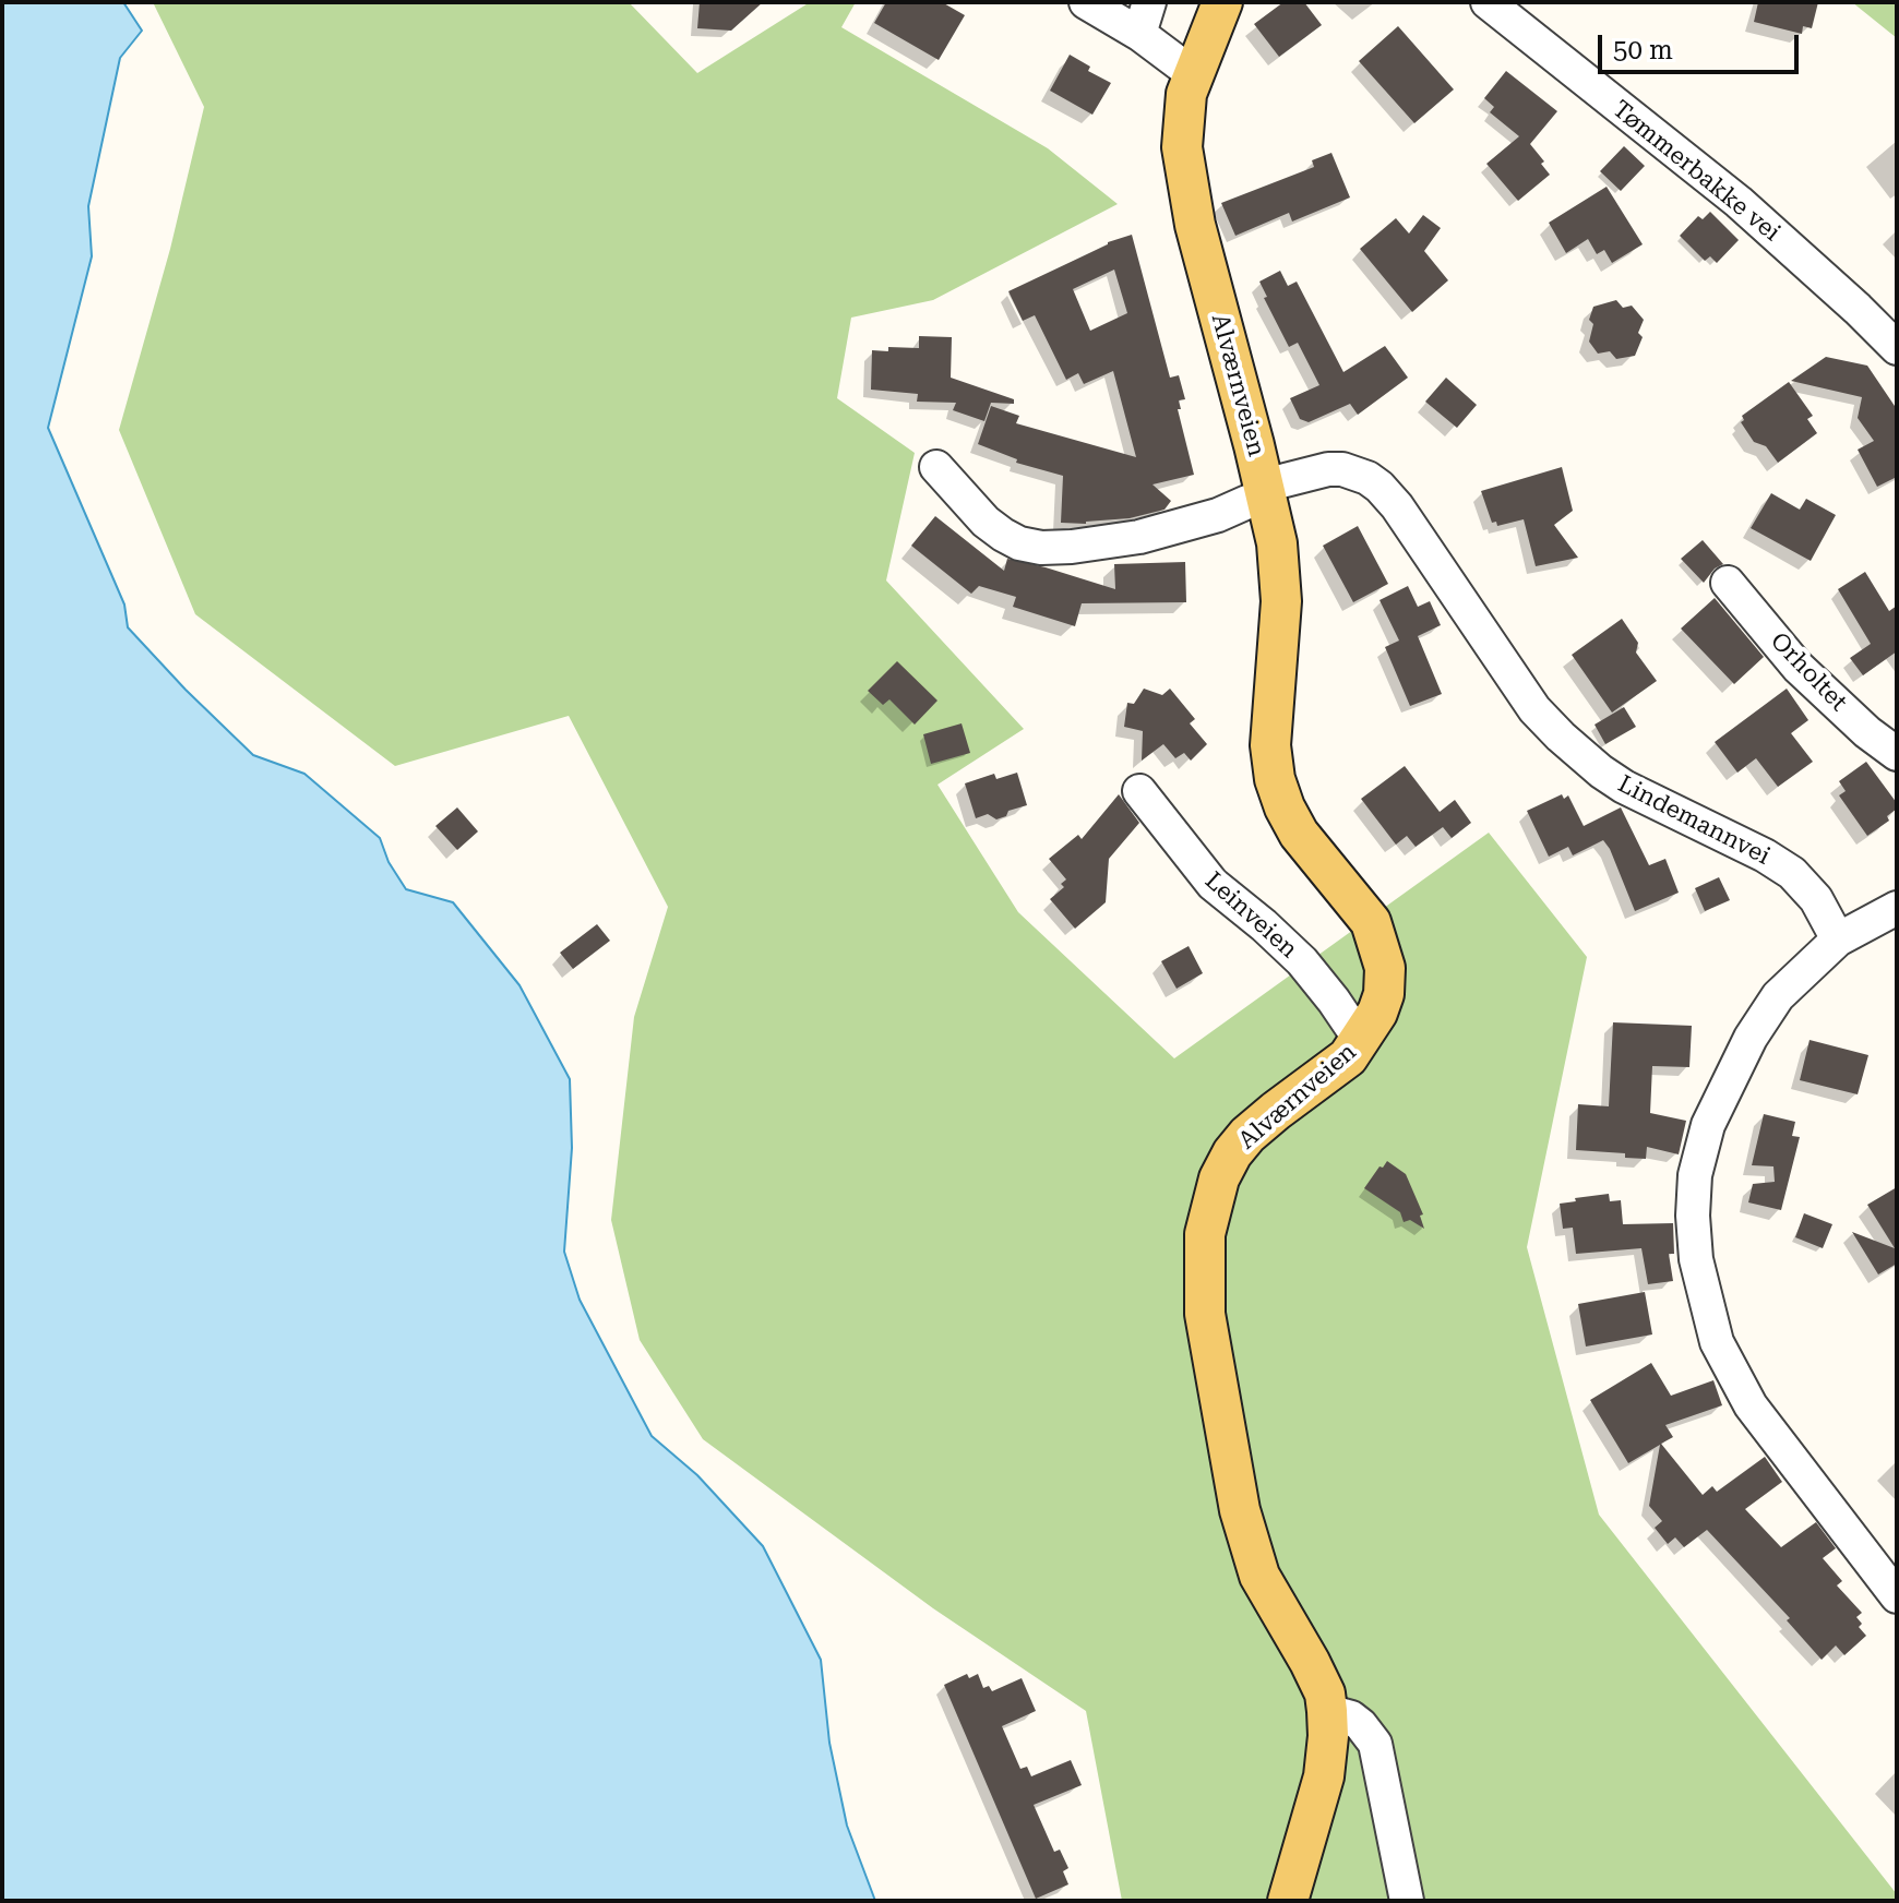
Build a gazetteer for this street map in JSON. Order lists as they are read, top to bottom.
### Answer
{
  "streets": {
    "main road": ["Alværnveien"],
    "street": [
      "Tømmerbakke vei",
      "Orholtet",
      "Lindemannvei",
      "Leinveien"
    ]
  },
  "crossings": [
    ["Alværnveien", "Lindemannvei"],
    ["Alværnveien", "Leinveien"]
  ],
  "scale_bar": "50 m"
}
